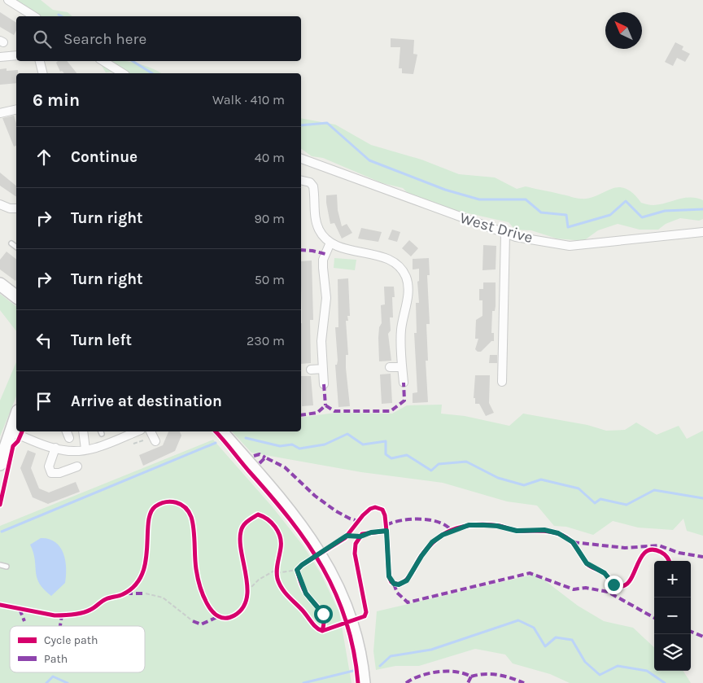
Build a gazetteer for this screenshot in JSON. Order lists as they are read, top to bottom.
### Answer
{
  "streets": {
    "street": ["West Drive"]
  },
  "legend": ["Cycle path", "Path"],
  "north": "top left",
  "page": {
    "search": "Search here",
    "heading": ["6 min", "Walk · 410 m"],
    "list": [
      ["Continue", "40 m"],
      ["Turn right", "90 m"],
      ["Turn right", "50 m"],
      ["Turn left", "230 m"],
      "Arrive at destination"
    ],
    "map_buttons": ["+", "−"]
  }
}
